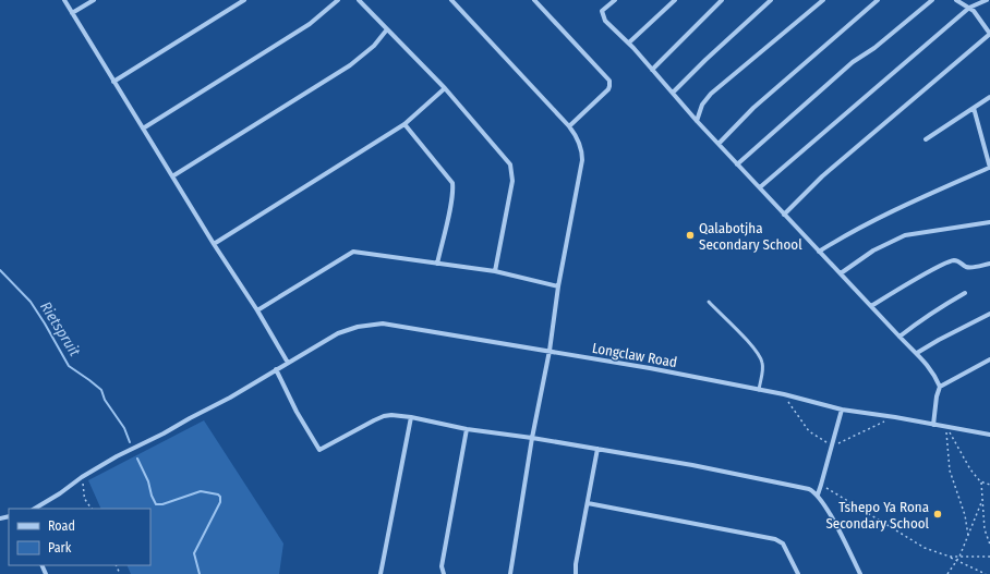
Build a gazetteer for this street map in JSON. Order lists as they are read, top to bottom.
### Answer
{
  "streets": {
    "street": ["Longclaw Road"]
  },
  "water": ["Rietspruit"],
  "places": ["Qalabotjha Secondary School", "Tshepo Ya Rona Secondary School"],
  "legend": ["Road", "Park"]
}
